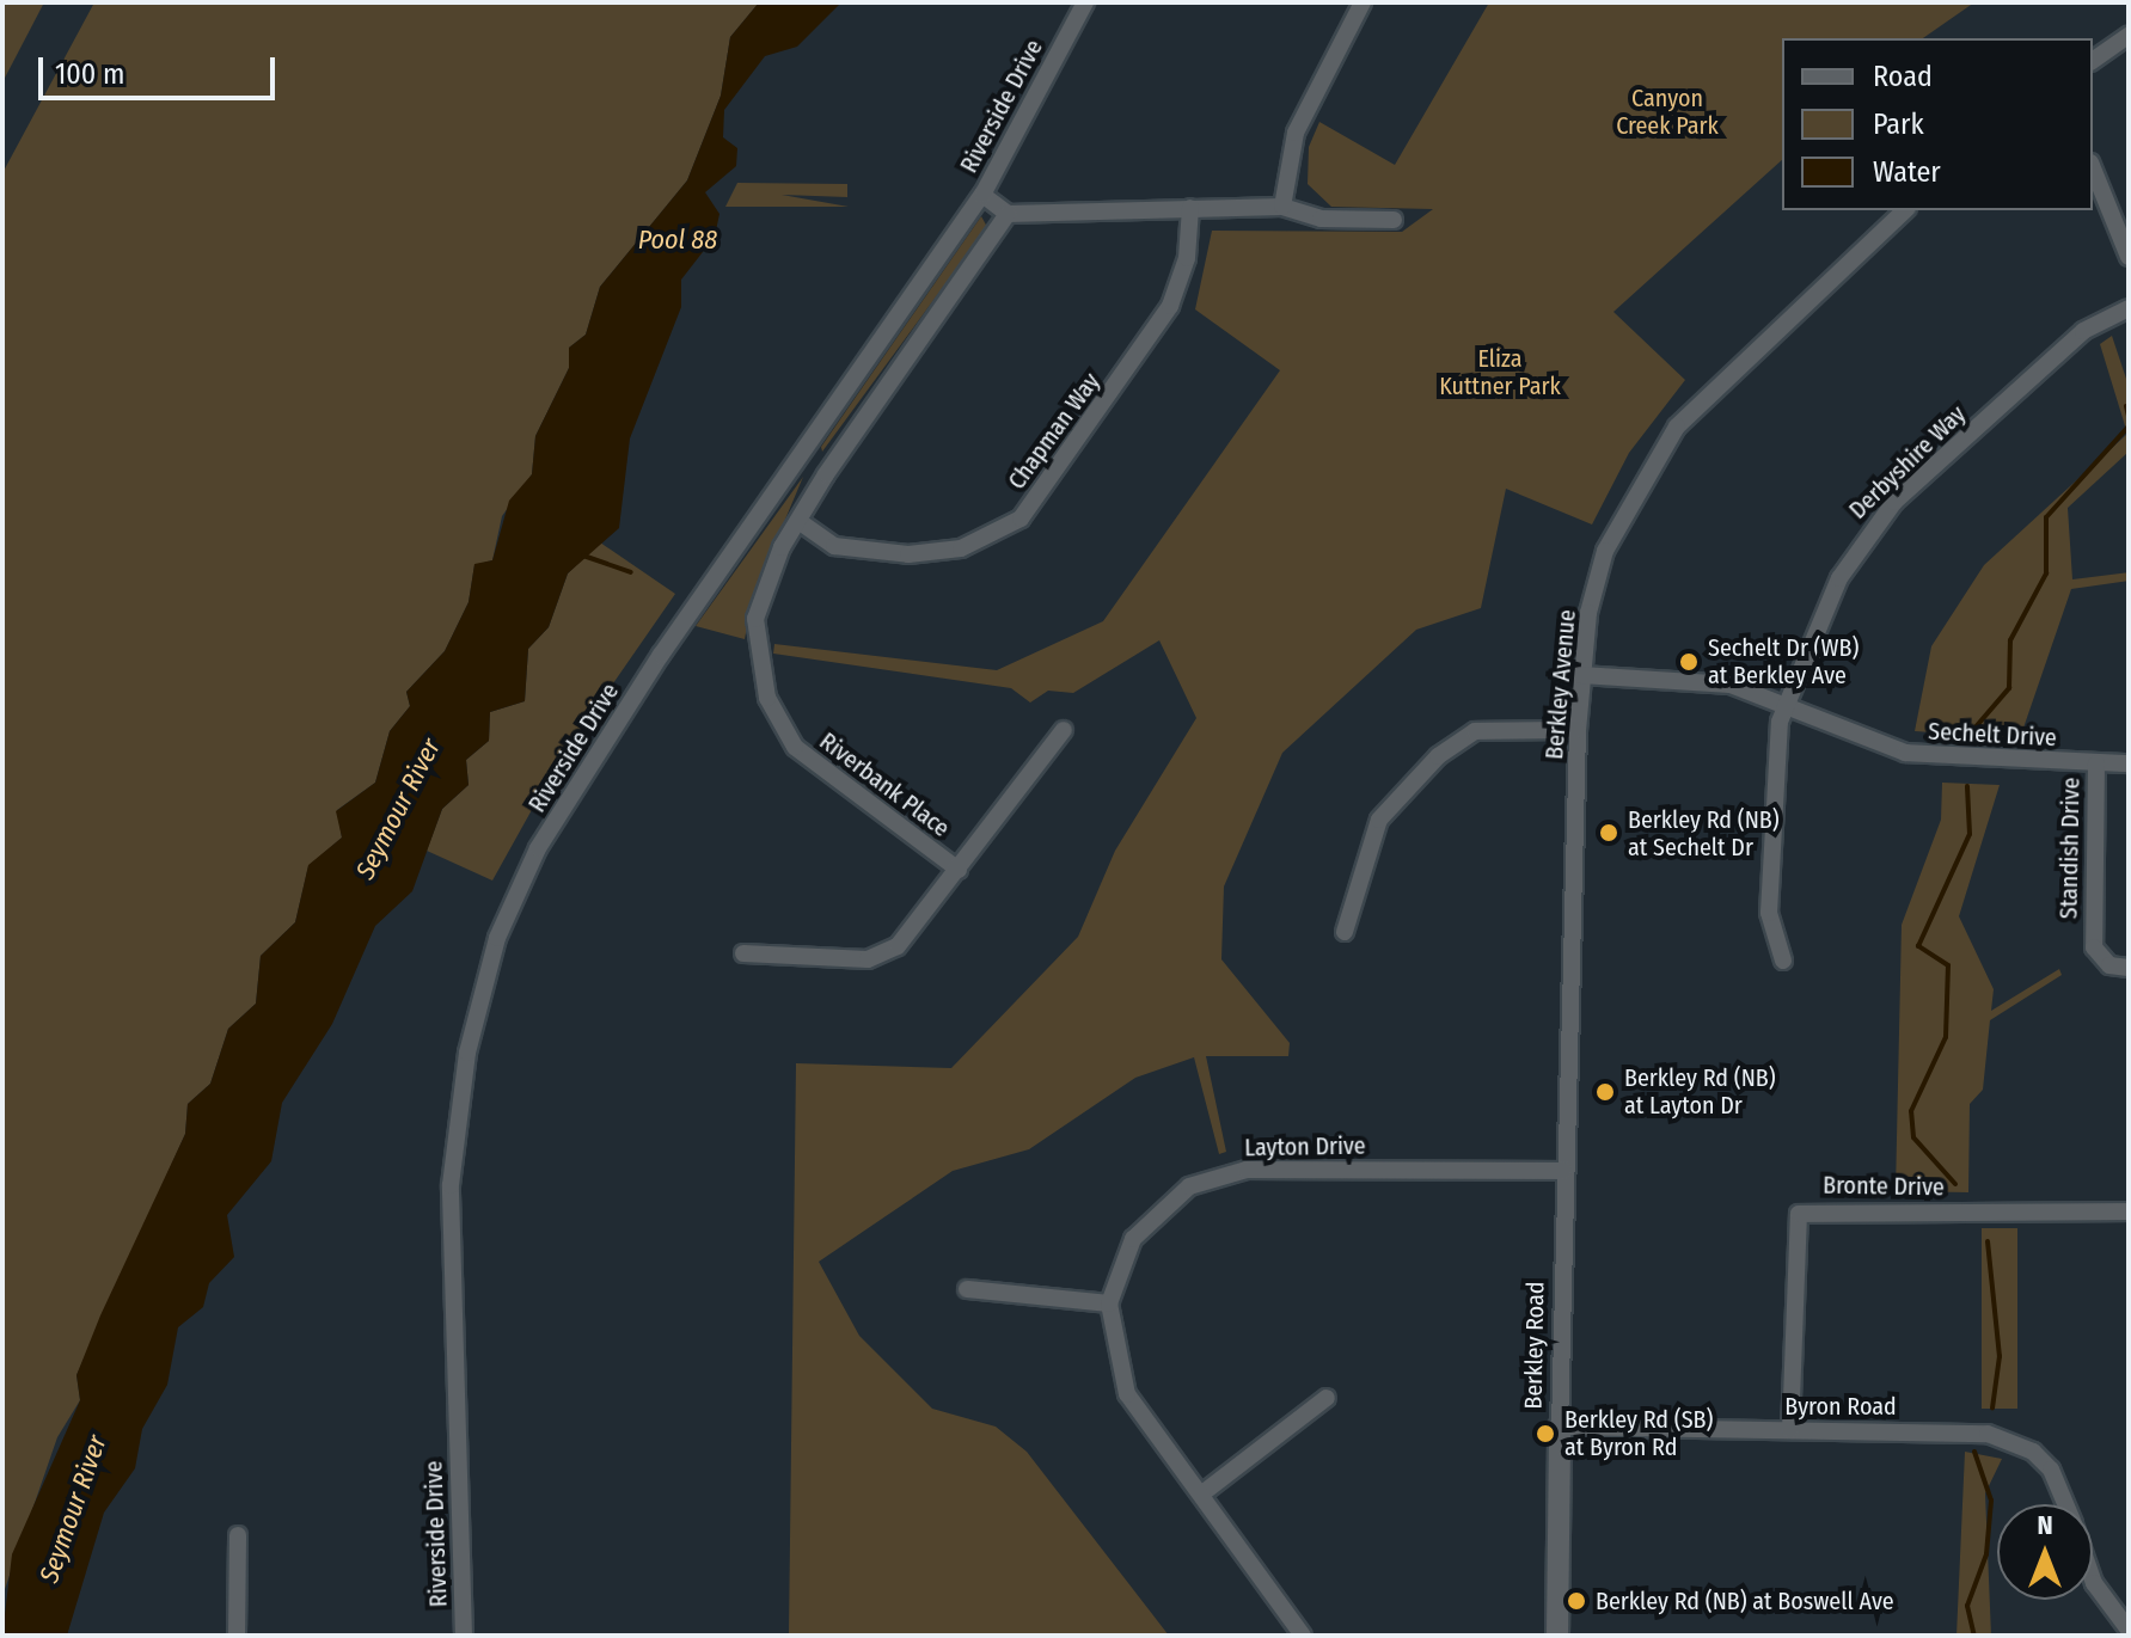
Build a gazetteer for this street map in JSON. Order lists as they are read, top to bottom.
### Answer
{
  "streets": {
    "street": [
      "Riverside Drive",
      "Chapman Way",
      "Derbyshire Way",
      "Berkley Avenue",
      "Sechelt Drive",
      "Riverbank Place",
      "Standish Drive",
      "Layton Drive",
      "Bronte Drive",
      "Berkley Road",
      "Byron Road"
    ]
  },
  "crossings": [
    ["Chapman Way", "Riverbank Place"],
    ["Derbyshire Way", "Sechelt Drive"],
    ["Berkley Avenue", "Sechelt Drive"],
    ["Berkley Avenue", "Layton Drive"],
    ["Berkley Avenue", "Berkley Road"],
    ["Sechelt Drive", "Standish Drive"],
    ["Layton Drive", "Berkley Road"],
    ["Bronte Drive", "Byron Road"],
    ["Berkley Road", "Byron Road"]
  ],
  "water": ["Pool 88", "Seymour River"],
  "parks": ["Canyon Creek Park", "Eliza Kuttner Park"],
  "places": [
    "Sechelt Dr (WB) at Berkley Ave",
    "Berkley Rd (NB) at Sechelt Dr",
    "Berkley Rd (NB) at Layton Dr",
    "Berkley Rd (SB) at Byron Rd",
    "Berkley Rd (NB) at Boswell Ave"
  ],
  "legend": ["Road", "Park", "Water"],
  "scale_bar": "100 m",
  "north": "top"
}
